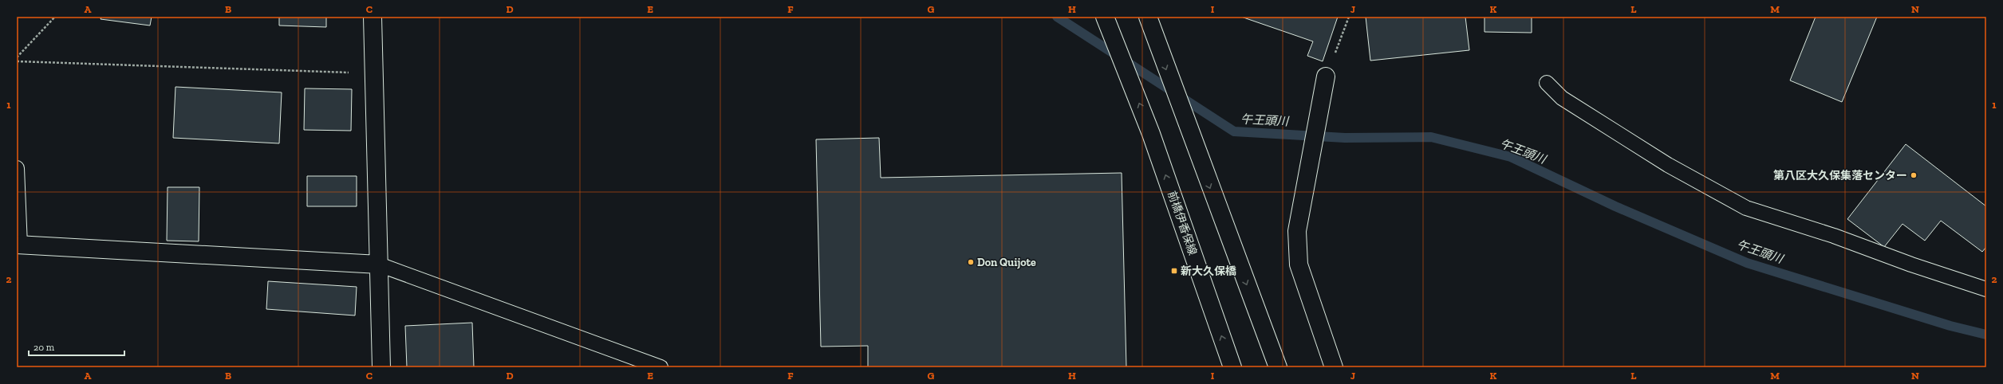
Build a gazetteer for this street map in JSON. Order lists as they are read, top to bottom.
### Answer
{
  "streets": {
    "street": ["前橋伊香保線"]
  },
  "water": ["午王頭川"],
  "places": {
    "other": ["第八区大久保集落センター", "Don Quijote"],
    "transit": ["新大久保橋"]
  },
  "scale_bar": "20 m",
  "grid": {
    "columns": [
      "A",
      "B",
      "C",
      "D",
      "E",
      "F",
      "G",
      "H",
      "I",
      "J",
      "K",
      "L",
      "M",
      "N"
    ],
    "rows": ["1", "2"]
  }
}
